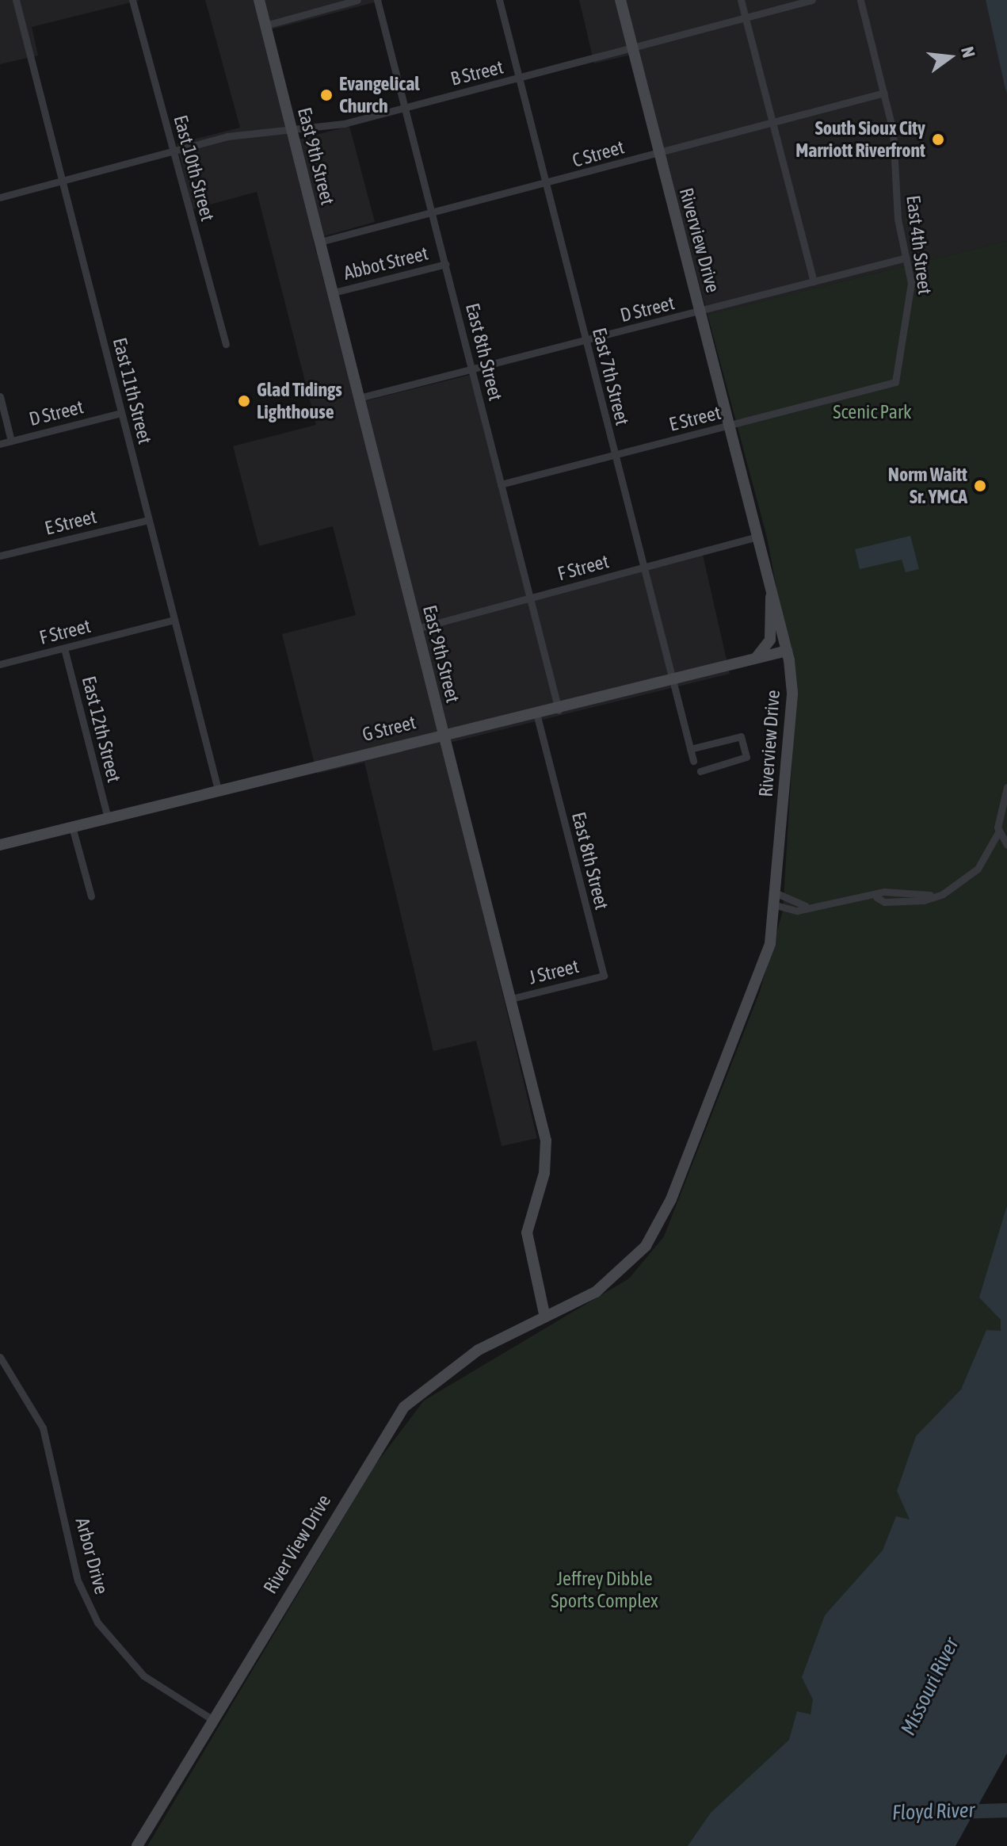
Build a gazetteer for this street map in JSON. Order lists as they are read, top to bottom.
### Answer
{
  "streets": {
    "main road": [
      "East 9th Street",
      "Riverview Drive",
      "G Street",
      "River View Drive"
    ],
    "street": [
      "B Street",
      "C Street",
      "East 10th Street",
      "East 4th Street",
      "Abbot Street",
      "D Street",
      "East 8th Street",
      "East 7th Street",
      "East 11th Street",
      "E Street",
      "F Street",
      "East 12th Street",
      "J Street",
      "Arbor Drive"
    ]
  },
  "crossings": [
    ["B Street", "East 9th Street"],
    ["B Street", "East 10th Street"],
    ["B Street", "Riverview Drive"],
    ["B Street", "East 8th Street"],
    ["B Street", "East 7th Street"],
    ["B Street", "East 11th Street"],
    ["C Street", "East 9th Street"],
    ["C Street", "Riverview Drive"],
    ["C Street", "East 4th Street"],
    ["C Street", "East 8th Street"],
    ["C Street", "East 7th Street"],
    ["East 9th Street", "Riverview Drive"],
    ["East 9th Street", "Abbot Street"],
    ["East 9th Street", "D Street"],
    ["East 9th Street", "F Street"],
    ["East 9th Street", "G Street"],
    ["East 9th Street", "J Street"],
    ["East 9th Street", "River View Drive"],
    ["Riverview Drive", "D Street"],
    ["Riverview Drive", "E Street"],
    ["Riverview Drive", "F Street"],
    ["Riverview Drive", "G Street"],
    ["Riverview Drive", "River View Drive"],
    ["East 4th Street", "D Street"],
    ["East 4th Street", "E Street"],
    ["Abbot Street", "East 8th Street"],
    ["D Street", "East 8th Street"],
    ["D Street", "East 7th Street"],
    ["D Street", "East 11th Street"],
    ["East 8th Street", "E Street"],
    ["East 8th Street", "F Street"],
    ["East 8th Street", "G Street"],
    ["East 8th Street", "J Street"],
    ["East 7th Street", "E Street"],
    ["East 7th Street", "F Street"],
    ["East 7th Street", "G Street"],
    ["East 11th Street", "E Street"],
    ["East 11th Street", "F Street"],
    ["East 11th Street", "G Street"],
    ["F Street", "East 12th Street"],
    ["G Street", "East 12th Street"],
    ["River View Drive", "Arbor Drive"]
  ],
  "water": ["Missouri River", "Floyd River"],
  "parks": ["Scenic Park", "Jeffrey Dibble Sports Complex"],
  "places": [
    "Evangelical Church",
    "South Sioux City Marriott Riverfront",
    "Glad Tidings Lighthouse",
    "Norm Waitt Sr. YMCA"
  ],
  "north": "right"
}
